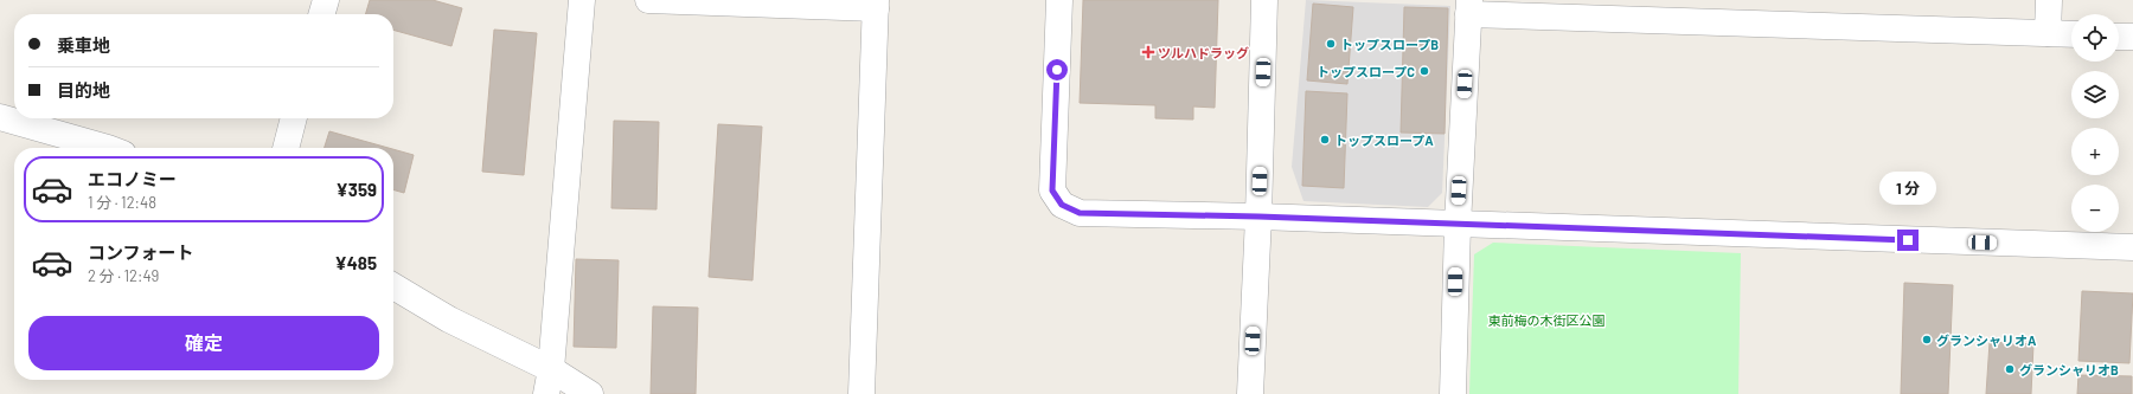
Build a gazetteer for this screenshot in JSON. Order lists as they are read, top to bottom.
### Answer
{
  "parks": ["東前梅の木街区公園"],
  "places": {
    "other": [
      "トップスロープB",
      "トップスロープC",
      "トップスロープA",
      "グランシャリオA",
      "グランシャリオB"
    ],
    "health": ["ツルハドラッグ"]
  },
  "page": {
    "map_buttons": ["+", "−"],
    "banner": ["乗車地", "目的地"],
    "list": [
      {
        "name": "エコノミー",
        "note": "1 分 · 12:48",
        "value": "¥359"
      },
      {
        "name": "コンフォート",
        "note": "2 分 · 12:49",
        "value": "¥485"
      }
    ],
    "bubble": "1 分",
    "buttons": "確定"
  }
}
